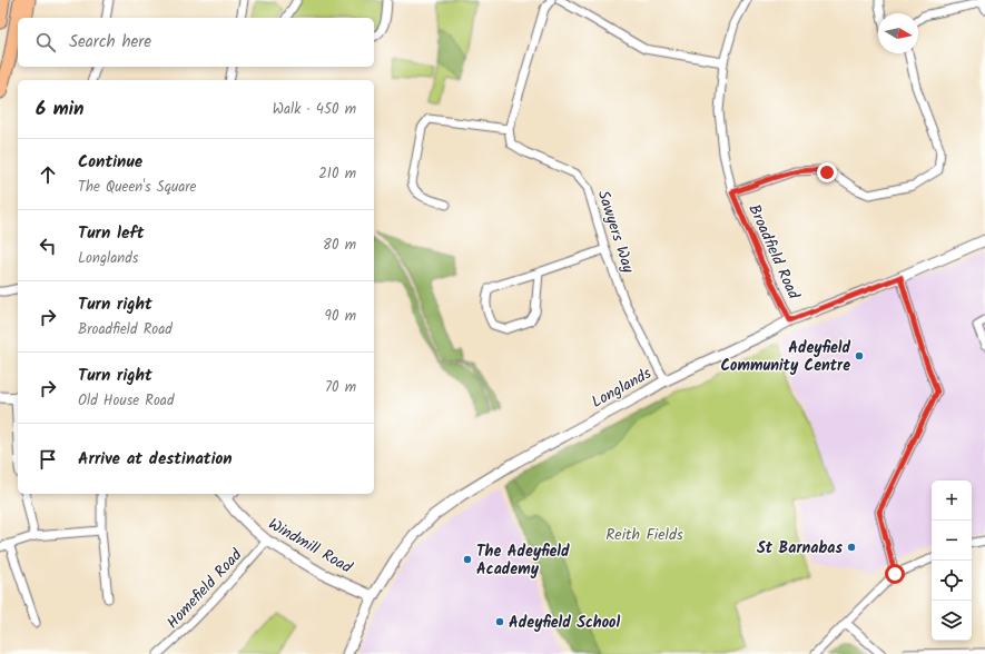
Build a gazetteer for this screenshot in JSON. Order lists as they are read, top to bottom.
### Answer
{
  "streets": {
    "street": [
      "Sawyers Way",
      "Broadfield Road",
      "Longlands",
      "Windmill Road",
      "Homefield Road"
    ]
  },
  "crossings": [
    ["Sawyers Way", "Longlands"],
    ["Broadfield Road", "Longlands"],
    ["Longlands", "Windmill Road"],
    ["Windmill Road", "Homefield Road"]
  ],
  "parks": ["Reith Fields"],
  "places": [
    "Adeyfield Community Centre",
    "St Barnabas",
    "The Adeyfield Academy",
    "Adeyfield School"
  ],
  "north": "right",
  "page": {
    "search": "Search here",
    "heading": ["6 min", "Walk · 450 m"],
    "list": [
      ["Continue", "The Queen's Square", "210 m"],
      ["Turn left", "Longlands", "80 m"],
      ["Turn right", "Broadfield Road", "90 m"],
      ["Turn right", "Old House Road", "70 m"],
      "Arrive at destination"
    ],
    "map_buttons": ["+", "−"]
  }
}
